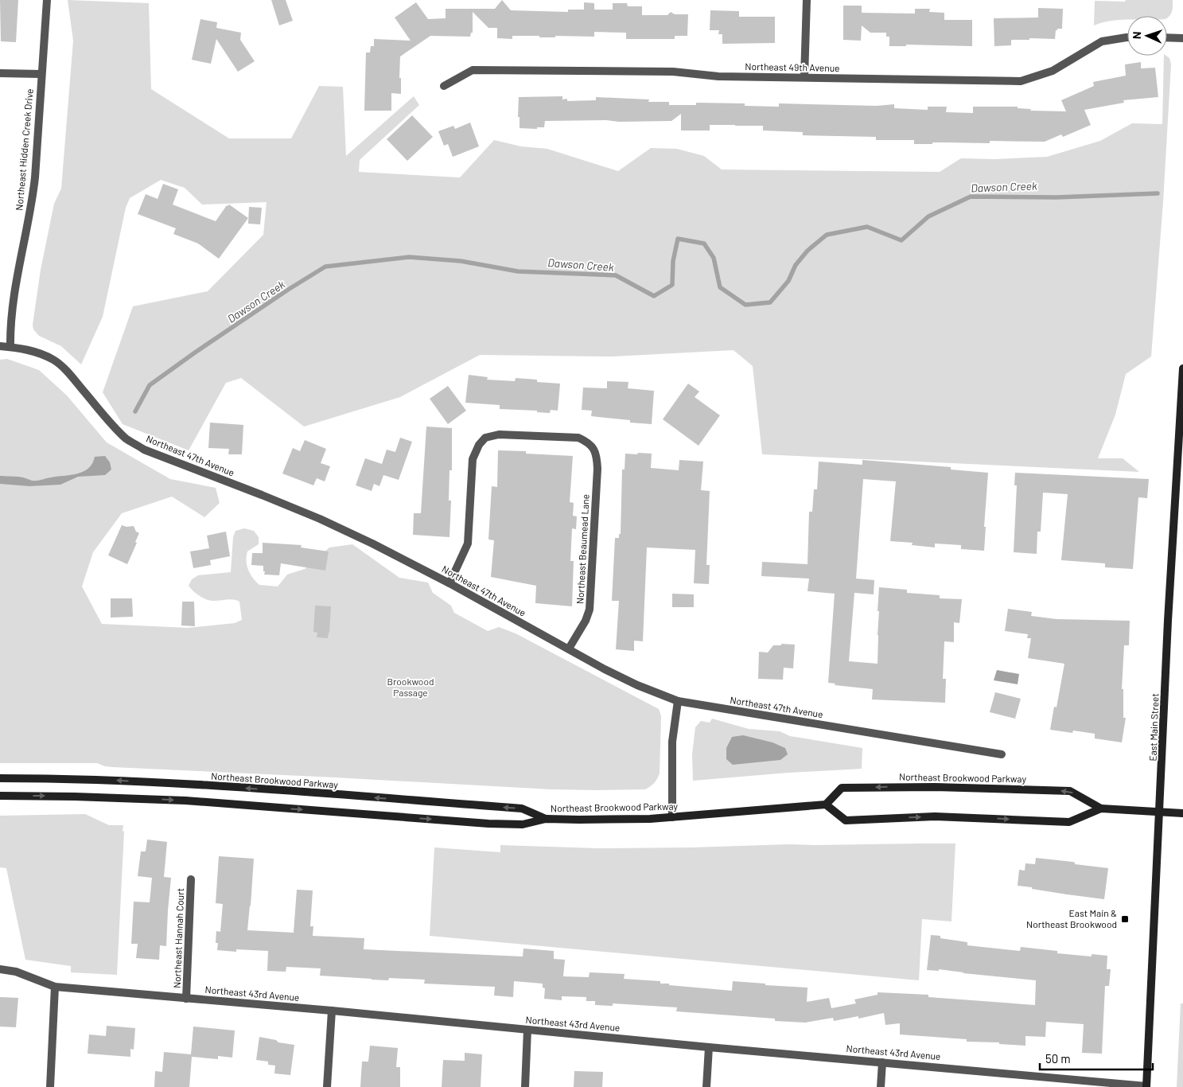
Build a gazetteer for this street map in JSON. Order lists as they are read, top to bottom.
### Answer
{
  "streets": {
    "main road": ["East Main Street", "Northeast Brookwood Parkway"],
    "street": [
      "Northeast 49th Avenue",
      "Northeast Hidden Creek Drive",
      "Northeast 47th Avenue",
      "Northeast Beaumead Lane",
      "Northeast Hannah Court",
      "Northeast 43rd Avenue"
    ]
  },
  "crossings": [
    ["Northeast Hidden Creek Drive", "Northeast 47th Avenue"],
    ["Northeast 47th Avenue", "Northeast Beaumead Lane"],
    ["East Main Street", "Northeast Brookwood Parkway"],
    ["East Main Street", "Northeast 43rd Avenue"],
    ["Northeast Hannah Court", "Northeast 43rd Avenue"]
  ],
  "water": ["Dawson Creek"],
  "parks": ["Brookwood Passage"],
  "places": {
    "transit": ["East Main & Northeast Brookwood"]
  },
  "scale_bar": "50 m",
  "north": "left"
}
